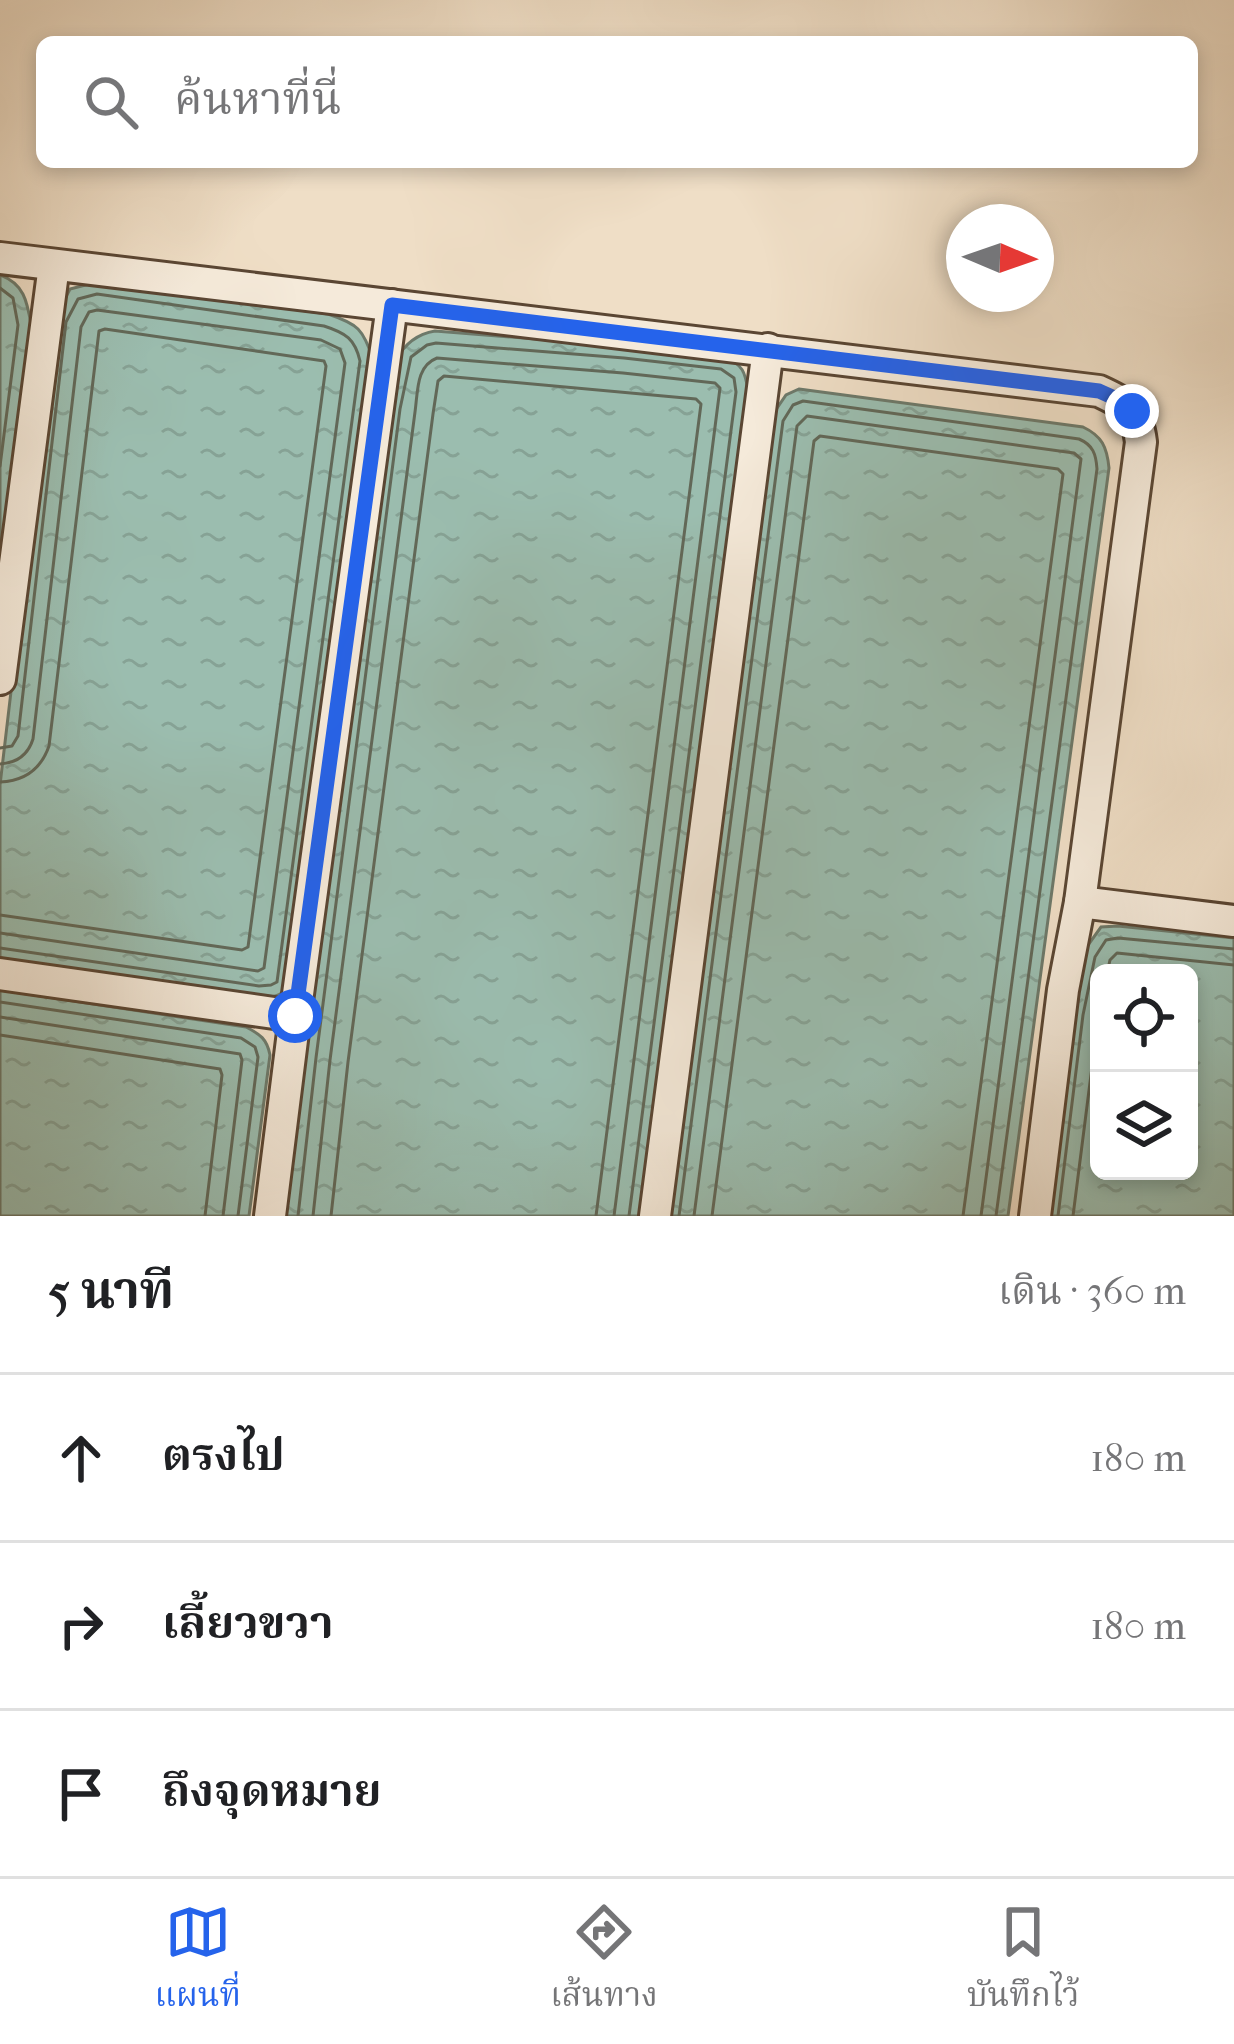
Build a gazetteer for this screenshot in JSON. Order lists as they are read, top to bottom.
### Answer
{
  "north": "right",
  "page": {
    "search": "ค้นหาที่นี่",
    "heading": ["5 นาที", "เดิน · 360 m"],
    "list": [
      ["ตรงไป", "180 m"],
      ["เลี้ยวขวา", "180 m"],
      "ถึงจุดหมาย"
    ],
    "nav": ["แผนที่", "เส้นทาง", "บันทึกไว้"]
  }
}
